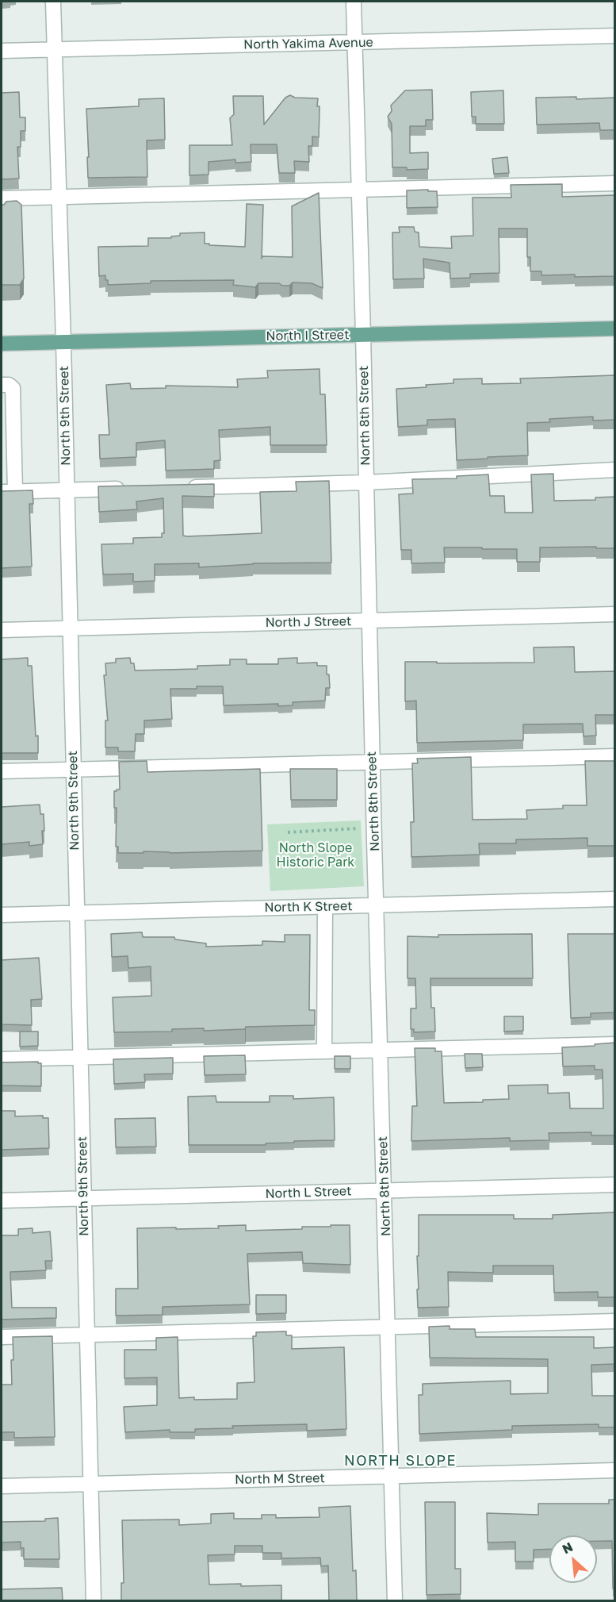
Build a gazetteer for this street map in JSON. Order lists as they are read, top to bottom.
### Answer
{
  "streets": {
    "main road": ["North I Street"],
    "street": [
      "North Yakima Avenue",
      "North 9th Street",
      "North 8th Street",
      "North J Street",
      "North K Street",
      "North L Street",
      "North M Street"
    ]
  },
  "crossings": [
    ["North Yakima Avenue", "North 9th Street"],
    ["North Yakima Avenue", "North 8th Street"],
    ["North I Street", "North 9th Street"],
    ["North I Street", "North 8th Street"],
    ["North 9th Street", "North J Street"],
    ["North 9th Street", "North K Street"],
    ["North 9th Street", "North L Street"],
    ["North 9th Street", "North M Street"],
    ["North 8th Street", "North J Street"],
    ["North 8th Street", "North K Street"],
    ["North 8th Street", "North L Street"],
    ["North 8th Street", "North M Street"]
  ],
  "districts": ["NORTH SLOPE"],
  "parks": ["North Slope Historic Park"],
  "north": "top left"
}
